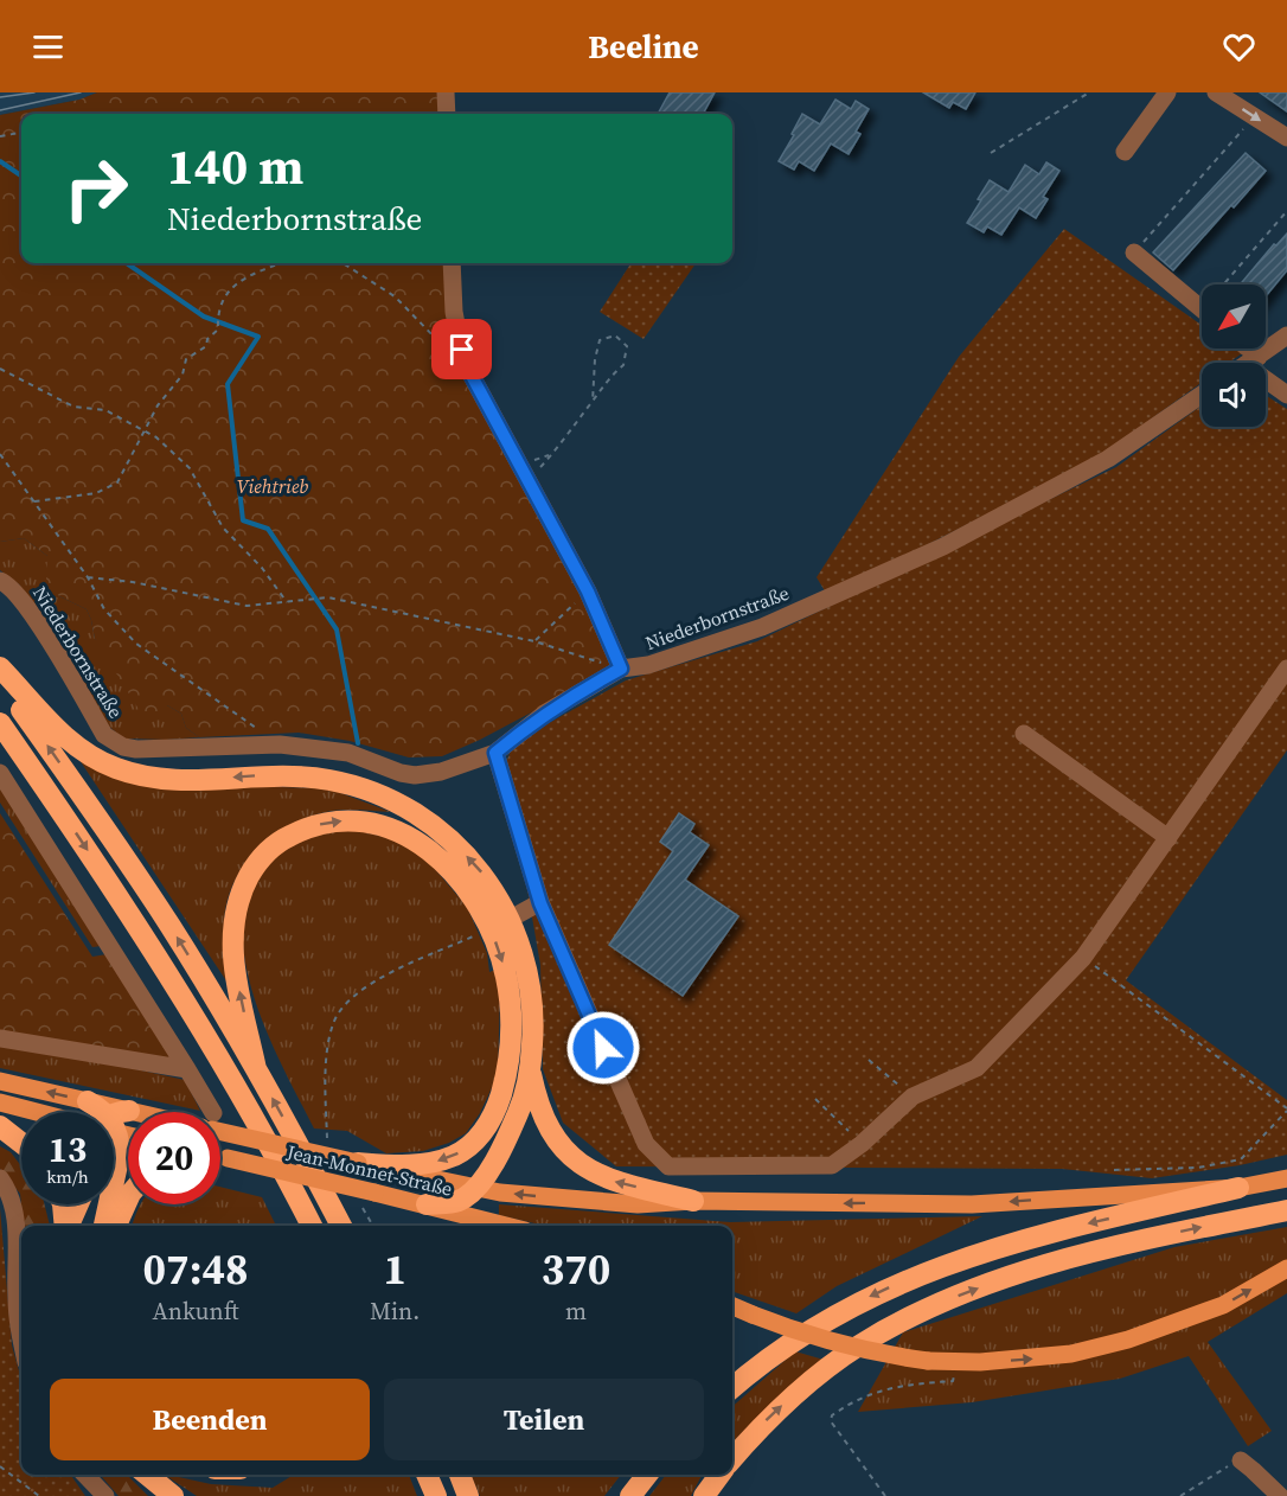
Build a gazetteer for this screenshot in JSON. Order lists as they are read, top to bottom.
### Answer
{
  "streets": {
    "main road": ["Jean-Monnet-Straße"],
    "street": ["Niederbornstraße"]
  },
  "parks": ["Viehtrieb"],
  "north": "bottom left",
  "page": {
    "header": "Beeline",
    "turn": ["140 m", "Niederbornstraße"],
    "speed": "13 km/h",
    "limit": "20",
    "eta": [
      "07:48",
      "Ankunft",
      "1",
      "Min.",
      "370",
      "m"
    ],
    "buttons": ["Beenden", "Teilen"]
  }
}
